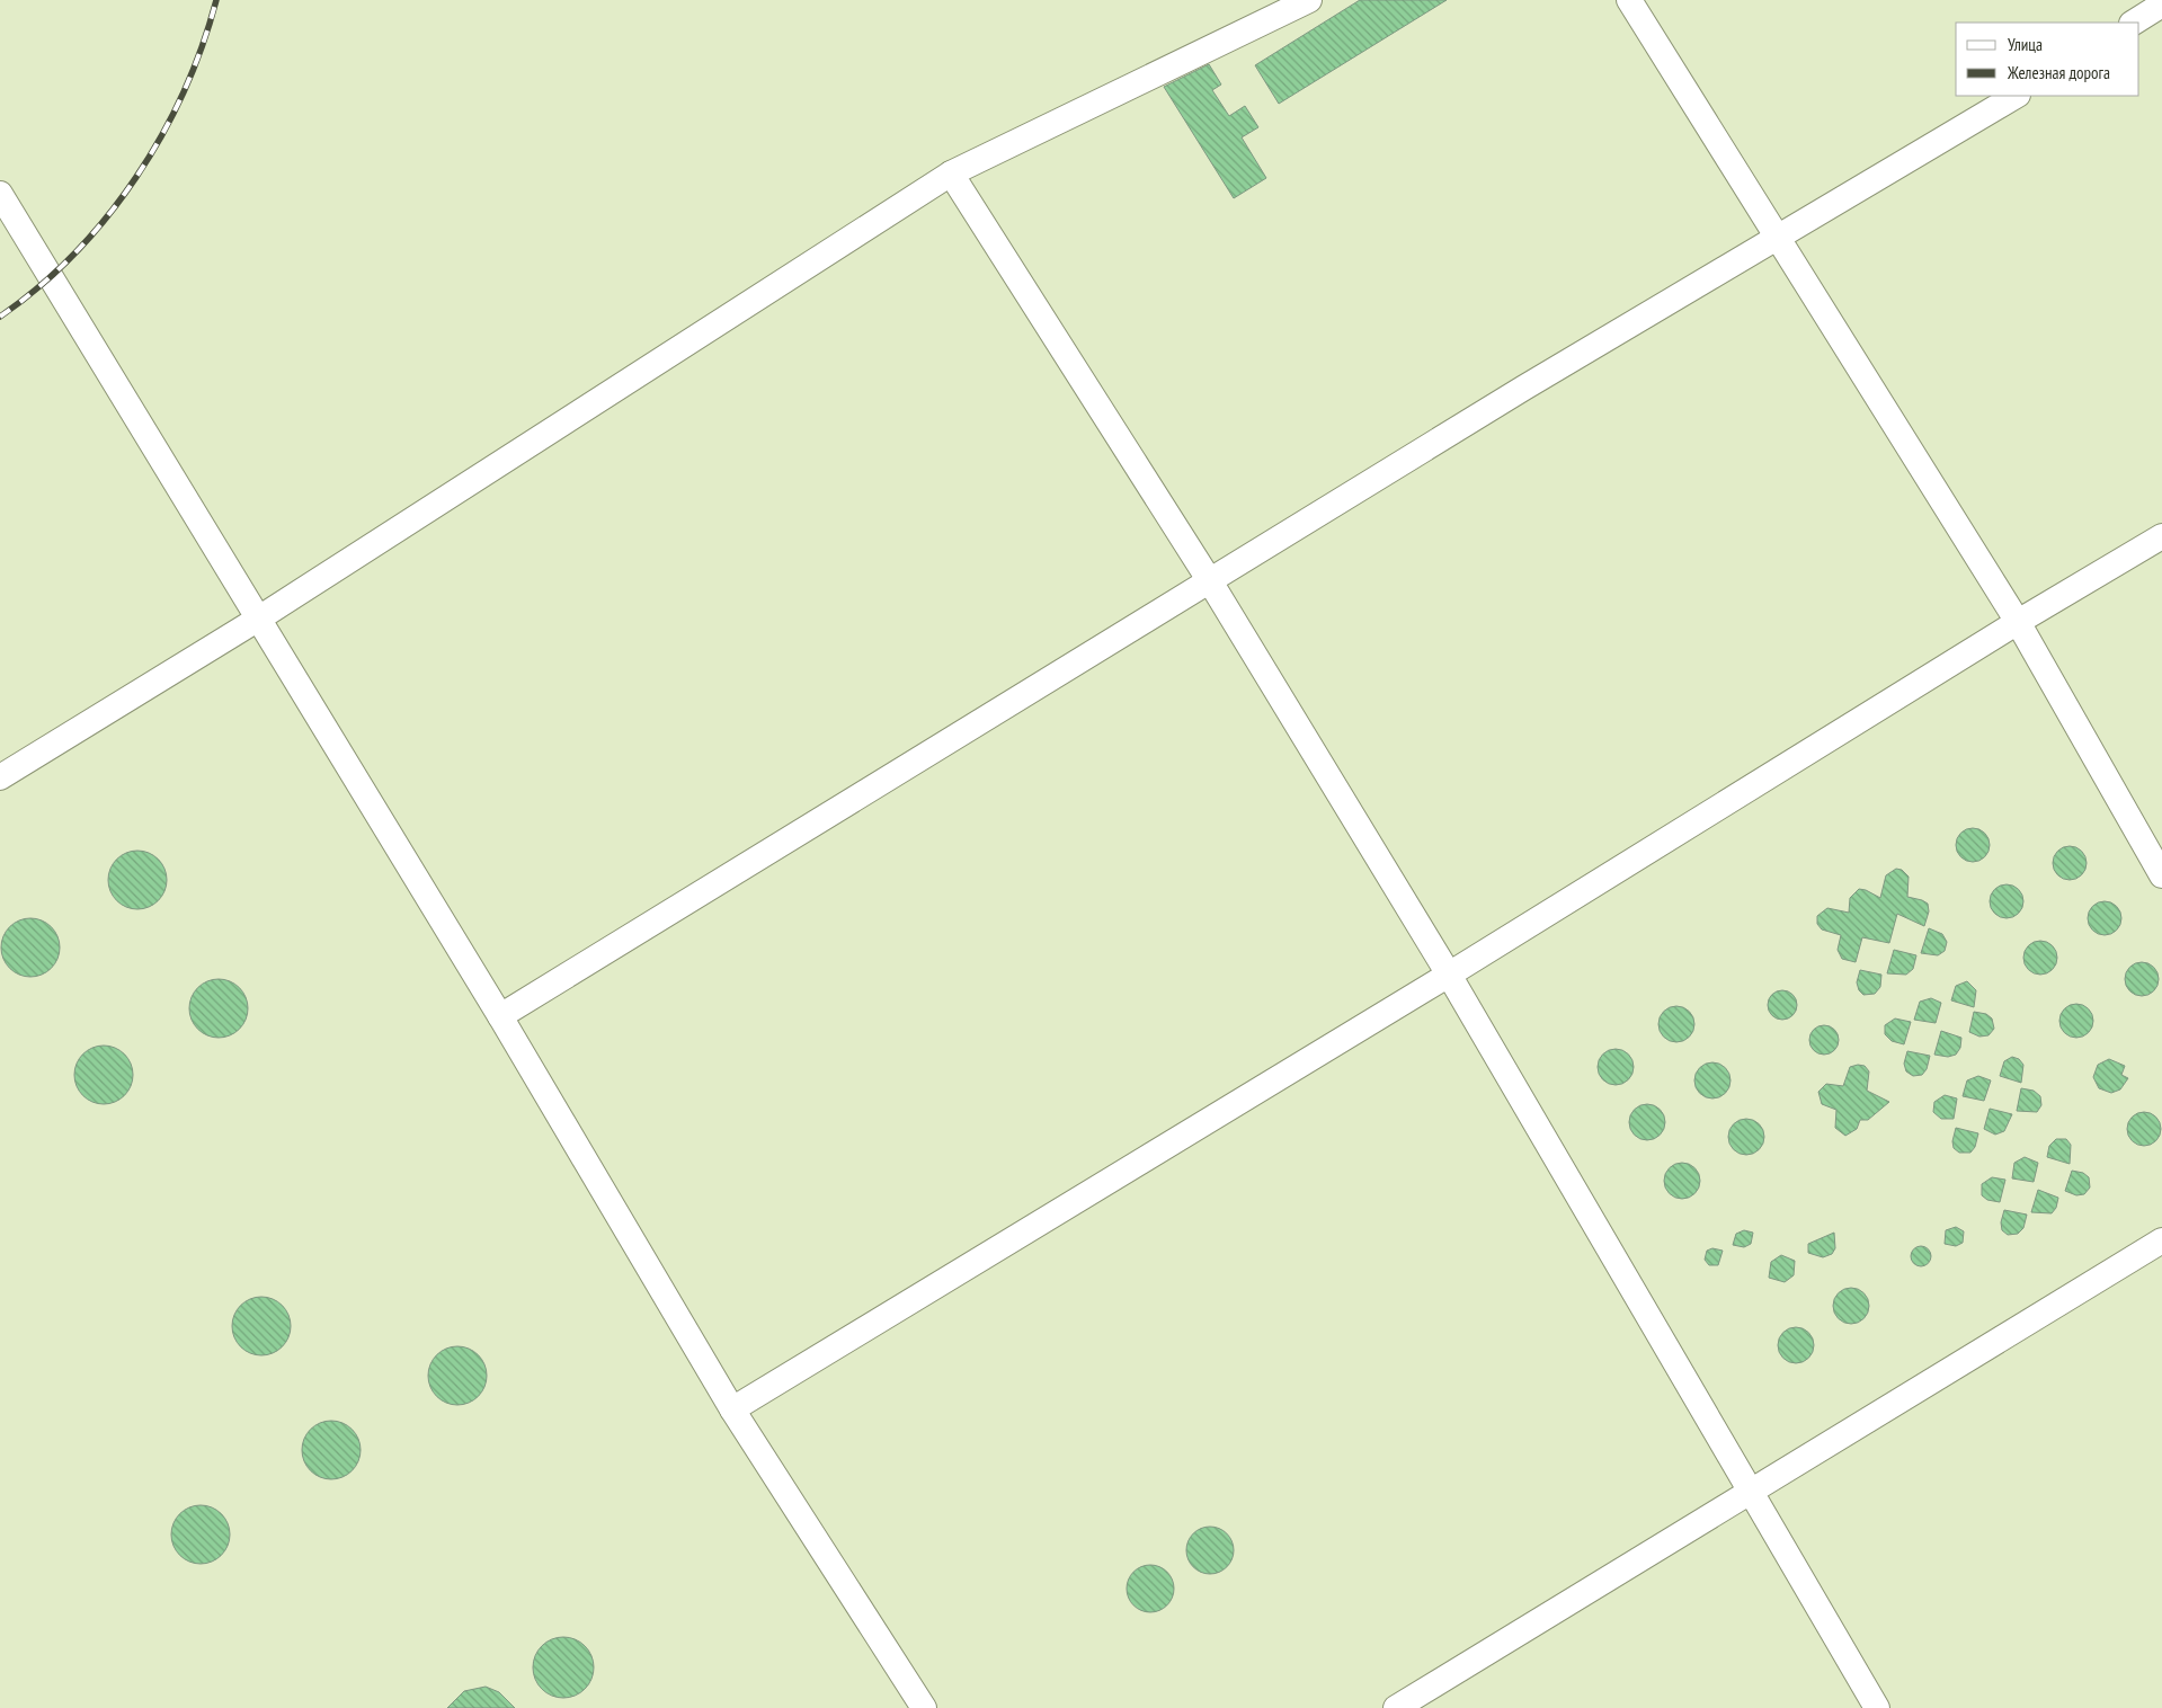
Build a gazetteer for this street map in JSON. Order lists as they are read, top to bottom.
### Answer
{
  "legend": ["Улица", "Железная дорога"]
}
